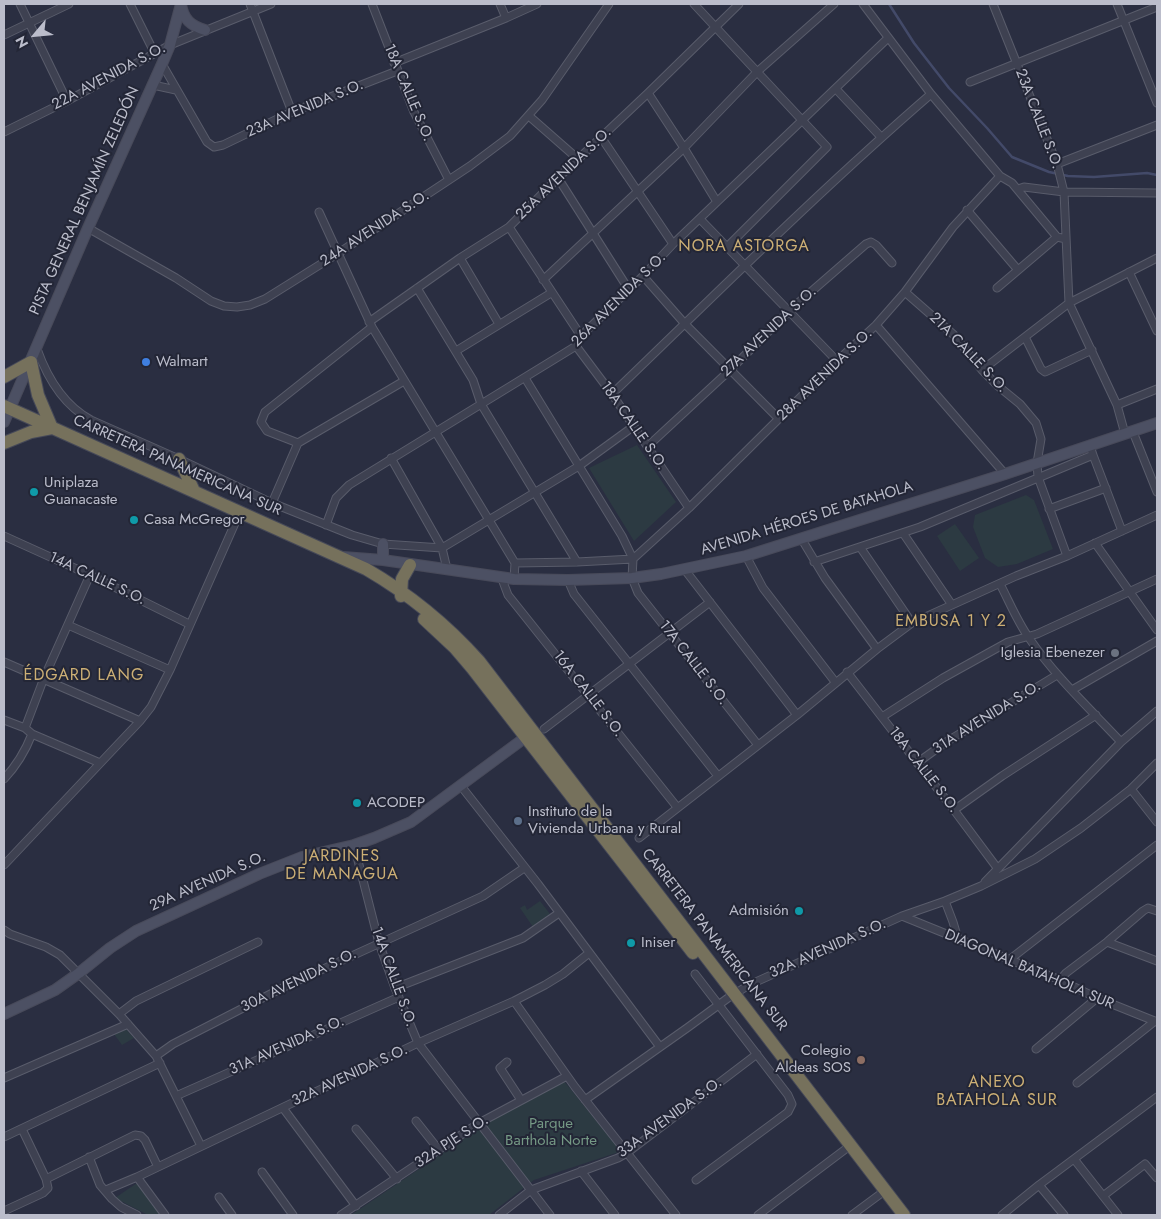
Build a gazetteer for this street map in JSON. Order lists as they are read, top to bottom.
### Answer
{
  "streets": {
    "highway": ["CARRETERA PANAMERICANA SUR"],
    "main road": ["PISTA GENERAL BENJAMÍN ZELEDÓN", "AVENIDA HÉROES DE BATAHOLA", "29A AVENIDA S.O."],
    "street": [
      "22A AVENIDA S.O.",
      "18A CALLE S.O.",
      "23A AVENIDA S.O.",
      "23A CALLE S.O.",
      "25A AVENIDA S.O.",
      "24A AVENIDA S.O.",
      "26A AVENIDA S.O.",
      "27A AVENIDA S.O.",
      "21A CALLE S.O.",
      "28A AVENIDA S.O.",
      "14A CALLE S.O.",
      "17A CALLE S.O.",
      "16A CALLE S.O.",
      "31A AVENIDA S.O.",
      "32A AVENIDA S.O.",
      "DIAGONAL BATAHOLA SUR",
      "30A AVENIDA S.O.",
      "33A AVENIDA S.O.",
      "32A PJE S.O."
    ]
  },
  "crossings": [
    ["22A AVENIDA S.O.", "PISTA GENERAL BENJAMÍN ZELEDÓN"],
    ["18A CALLE S.O.", "23A AVENIDA S.O."],
    ["18A CALLE S.O.", "24A AVENIDA S.O."],
    ["18A CALLE S.O.", "26A AVENIDA S.O."],
    ["18A CALLE S.O.", "27A AVENIDA S.O."],
    ["18A CALLE S.O.", "28A AVENIDA S.O."],
    ["18A CALLE S.O.", "31A AVENIDA S.O."],
    ["23A CALLE S.O.", "AVENIDA HÉROES DE BATAHOLA"],
    ["PISTA GENERAL BENJAMÍN ZELEDÓN", "24A AVENIDA S.O."],
    ["PISTA GENERAL BENJAMÍN ZELEDÓN", "CARRETERA PANAMERICANA SUR"],
    ["21A CALLE S.O.", "28A AVENIDA S.O."],
    ["21A CALLE S.O.", "AVENIDA HÉROES DE BATAHOLA"],
    ["CARRETERA PANAMERICANA SUR", "AVENIDA HÉROES DE BATAHOLA"],
    ["CARRETERA PANAMERICANA SUR", "29A AVENIDA S.O."],
    ["CARRETERA PANAMERICANA SUR", "32A AVENIDA S.O."],
    ["AVENIDA HÉROES DE BATAHOLA", "17A CALLE S.O."],
    ["AVENIDA HÉROES DE BATAHOLA", "16A CALLE S.O."],
    ["14A CALLE S.O.", "31A AVENIDA S.O."],
    ["14A CALLE S.O.", "29A AVENIDA S.O."],
    ["14A CALLE S.O.", "32A AVENIDA S.O."],
    ["14A CALLE S.O.", "30A AVENIDA S.O."],
    ["14A CALLE S.O.", "33A AVENIDA S.O."],
    ["14A CALLE S.O.", "32A PJE S.O."],
    ["32A AVENIDA S.O.", "DIAGONAL BATAHOLA SUR"]
  ],
  "districts": [
    "NORA ASTORGA",
    "EMBUSA 1 Y 2",
    "ÉDGARD LANG",
    "JARDINES DE MANAGUA",
    "ANEXO BATAHOLA SUR"
  ],
  "parks": ["Parque Barthola Norte"],
  "places": [
    "Walmart",
    "Uniplaza Guanacaste",
    "Casa McGregor",
    "Iglesia Ebenezer",
    "ACODEP",
    "Instituto de la Vivienda Urbana y Rural",
    "Admisión",
    "Iniser",
    "Colegio Aldeas SOS"
  ],
  "north": "bottom left"
}
